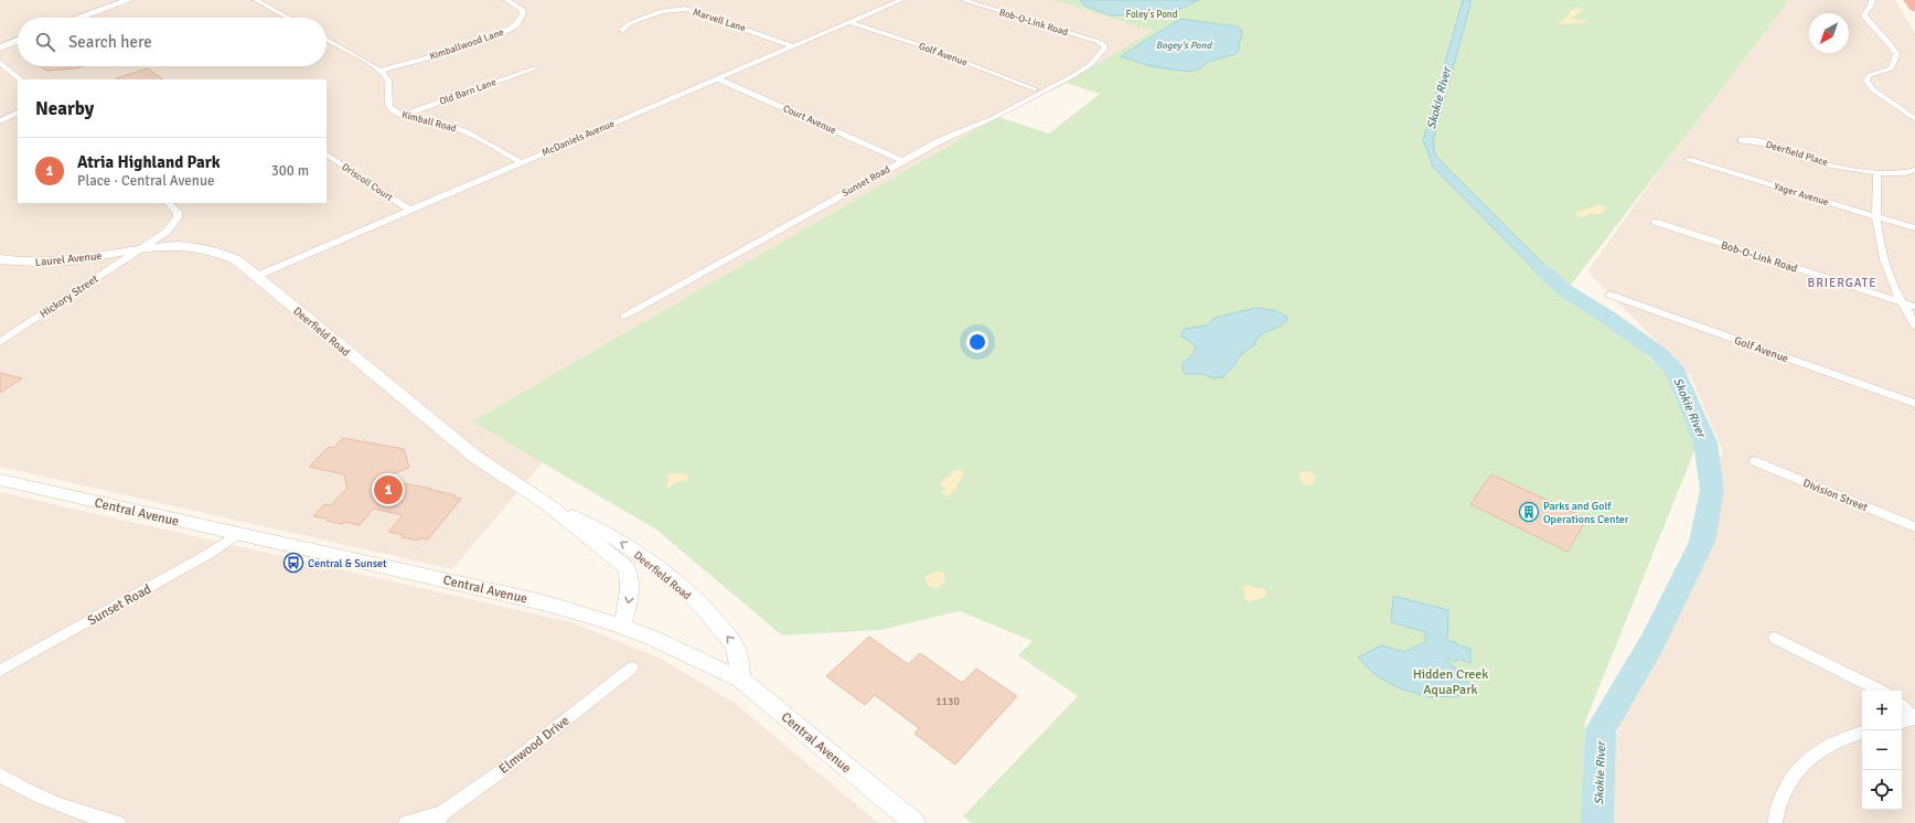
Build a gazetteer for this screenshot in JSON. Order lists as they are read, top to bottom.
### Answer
{
  "streets": {
    "street": [
      "Marvell Lane",
      "Bob-O-Link Road",
      "Kimballwood Lane",
      "Golf Avenue",
      "Old Barn Lane",
      "Court Avenue",
      "Kimball Road",
      "McDaniels Avenue",
      "Deerfield Place",
      "Sunset Road",
      "Driscoll Court",
      "Yager Avenue",
      "Laurel Avenue",
      "Hickory Street",
      "Deerfield Road",
      "Division Street",
      "Central Avenue",
      "Elmwood Drive"
    ]
  },
  "crossings": [
    ["Marvell Lane", "McDaniels Avenue"],
    ["Bob-O-Link Road", "Sunset Road"],
    ["Kimballwood Lane", "Kimball Road"],
    ["Golf Avenue", "McDaniels Avenue"],
    ["Old Barn Lane", "Kimball Road"],
    ["Court Avenue", "McDaniels Avenue"],
    ["Court Avenue", "Sunset Road"],
    ["Kimball Road", "McDaniels Avenue"],
    ["McDaniels Avenue", "Driscoll Court"],
    ["McDaniels Avenue", "Deerfield Road"],
    ["Sunset Road", "Central Avenue"],
    ["Laurel Avenue", "Hickory Street"],
    ["Laurel Avenue", "Deerfield Road"],
    ["Hickory Street", "Deerfield Road"],
    ["Deerfield Road", "Central Avenue"]
  ],
  "districts": ["BRIERGATE"],
  "water": ["Bogey's Pond", "Skokie River"],
  "parks": ["Foley’s Pond", "Hidden Creek AquaPark"],
  "places": {
    "building": ["Parks and Golf Operations Center"],
    "bus stop": ["Central & Sunset"]
  },
  "house_numbers": ["1130"],
  "north": "bottom left",
  "page": {
    "search": "Search here",
    "heading": "Nearby",
    "list": [
      {
        "mark": "1",
        "name": "Atria Highland Park",
        "note": "Place · Central Avenue",
        "value": "300 m"
      }
    ],
    "pins": "1",
    "map_buttons": ["+", "−"]
  }
}
